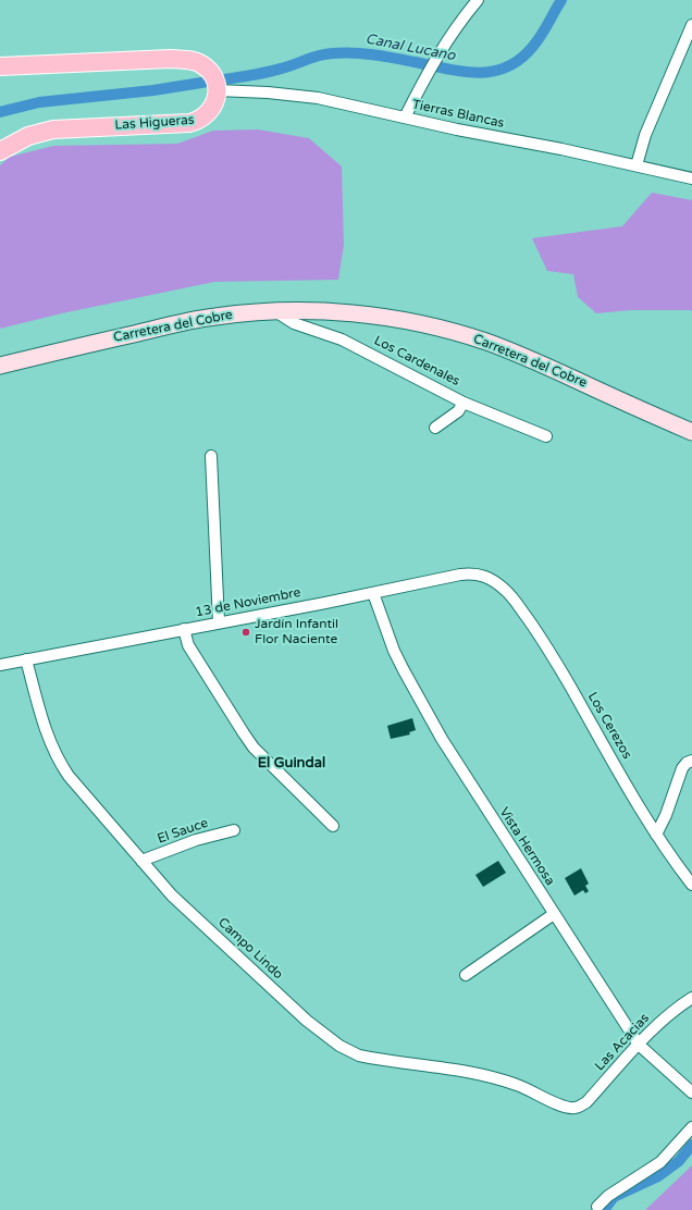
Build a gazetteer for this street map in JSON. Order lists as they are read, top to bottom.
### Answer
{
  "streets": {
    "main road": ["Las Higueras", "Carretera del Cobre"],
    "street": [
      "Tierras Blancas",
      "Los Cardenales",
      "13 de Noviembre",
      "Los Cerezos",
      "El Sauce",
      "Vista Hermosa",
      "Campo Lindo",
      "Las Acacias"
    ]
  },
  "crossings": [
    ["Tierras Blancas", "Las Higueras"],
    ["Carretera del Cobre", "Los Cardenales"],
    ["13 de Noviembre", "Los Cerezos"],
    ["13 de Noviembre", "Vista Hermosa"],
    ["13 de Noviembre", "Campo Lindo"],
    ["El Sauce", "Campo Lindo"],
    ["Vista Hermosa", "Las Acacias"],
    ["Campo Lindo", "Las Acacias"]
  ],
  "districts": ["El Guindal"],
  "water": ["Canal Lucano"],
  "places": ["Jardín Infantil Flor Naciente"]
}
